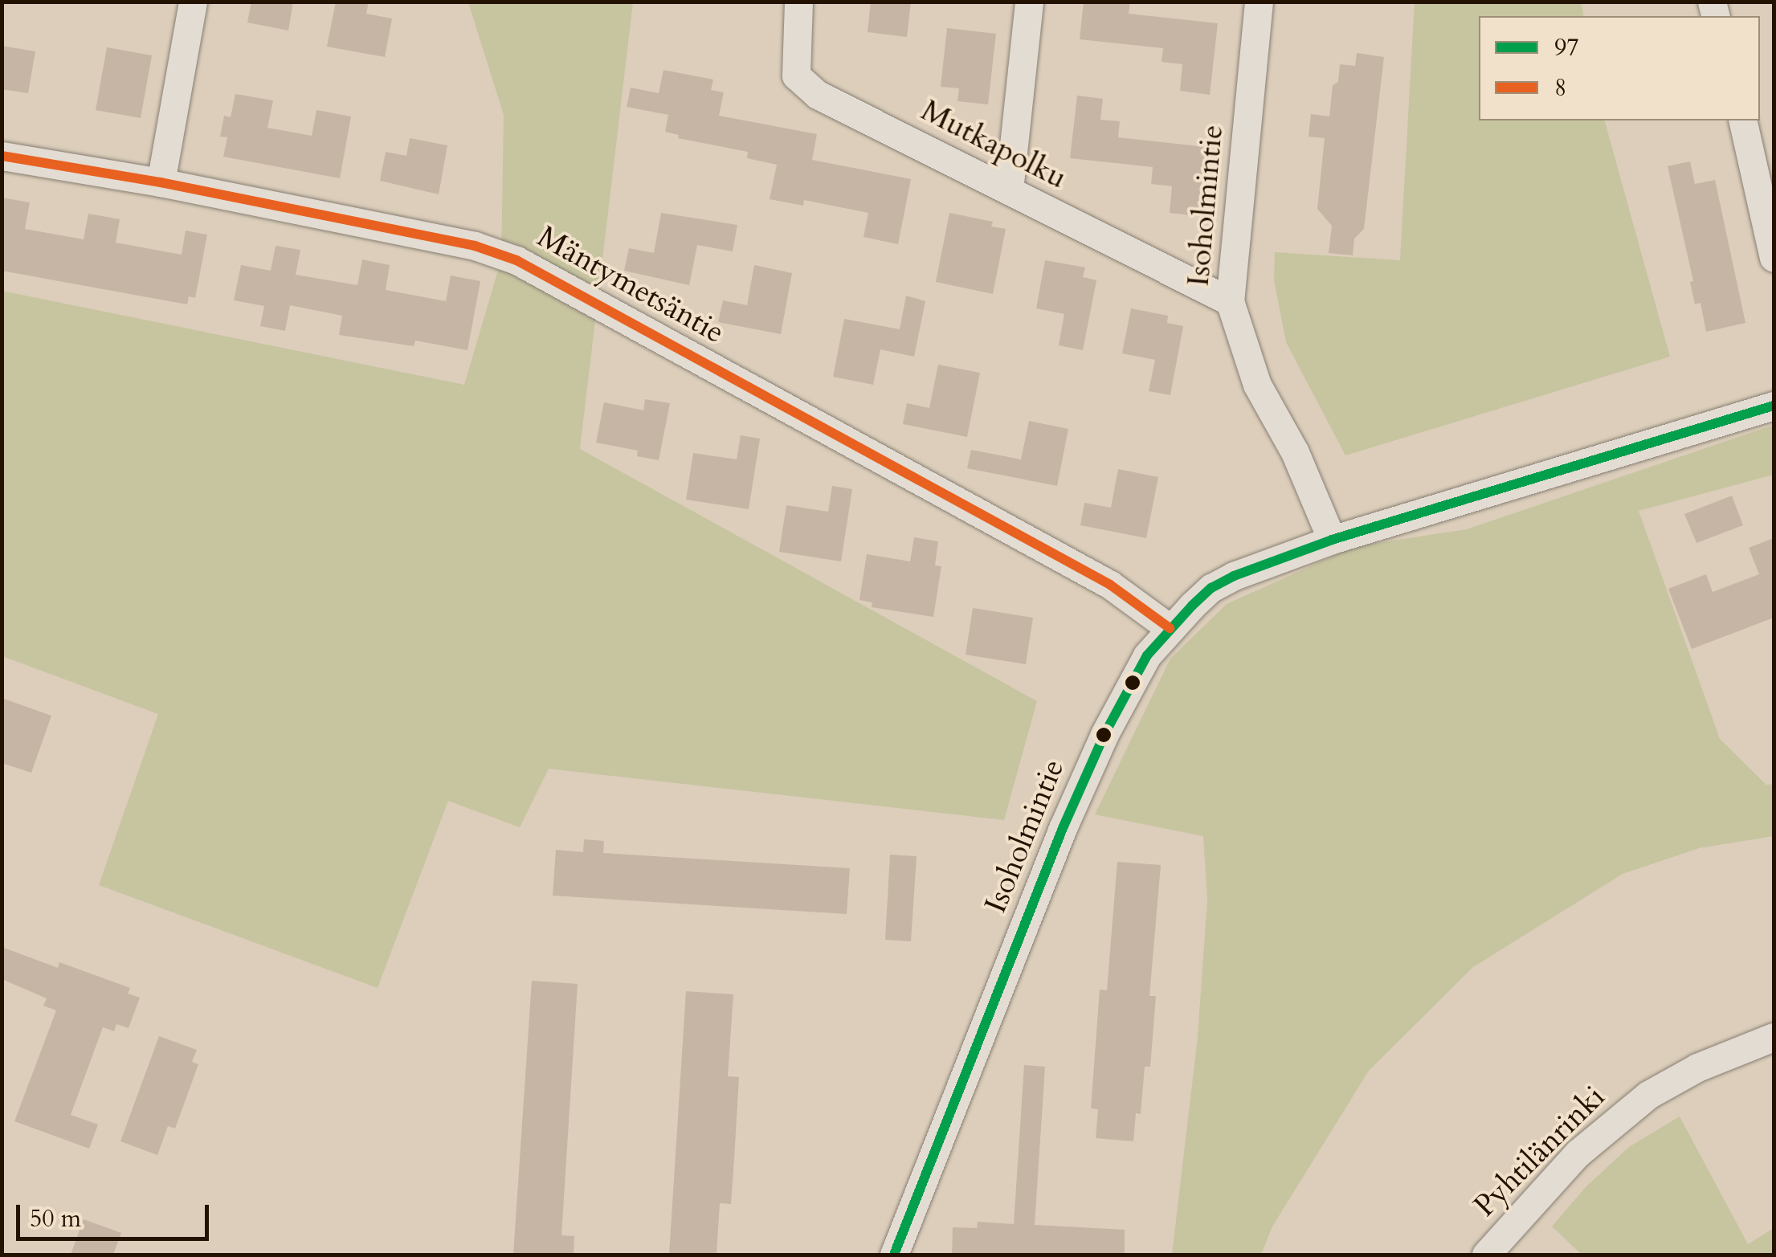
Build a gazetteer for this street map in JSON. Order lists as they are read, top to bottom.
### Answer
{
  "streets": {
    "street": [
      "Mutkapolku",
      "Isoholmintie",
      "Mäntymetsäntie",
      "Pyhtilänrinki"
    ]
  },
  "crossings": [
    ["Mutkapolku", "Isoholmintie"],
    ["Isoholmintie", "Mäntymetsäntie"]
  ],
  "lines": ["transit line 8", "transit line 97"],
  "legend": ["97", "8"],
  "scale_bar": "50 m"
}
